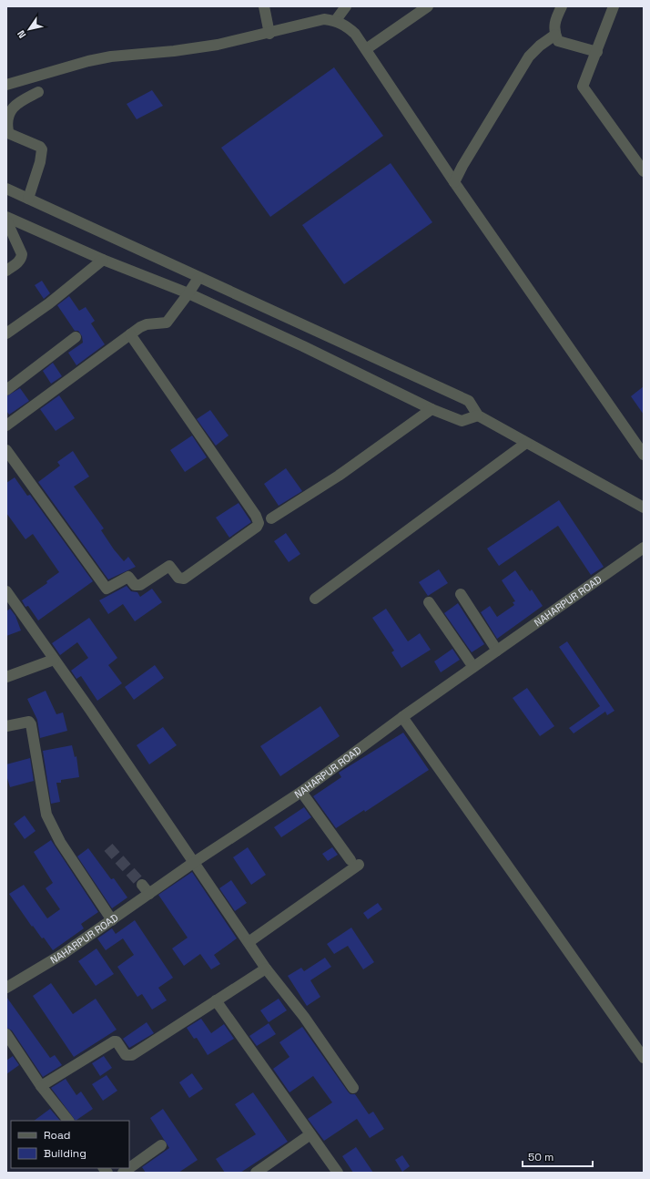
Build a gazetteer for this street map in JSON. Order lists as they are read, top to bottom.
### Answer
{
  "streets": {
    "street": ["NAHARPUR ROAD"]
  },
  "legend": ["Road", "Building"],
  "scale_bar": "50 m",
  "north": "bottom left"
}
